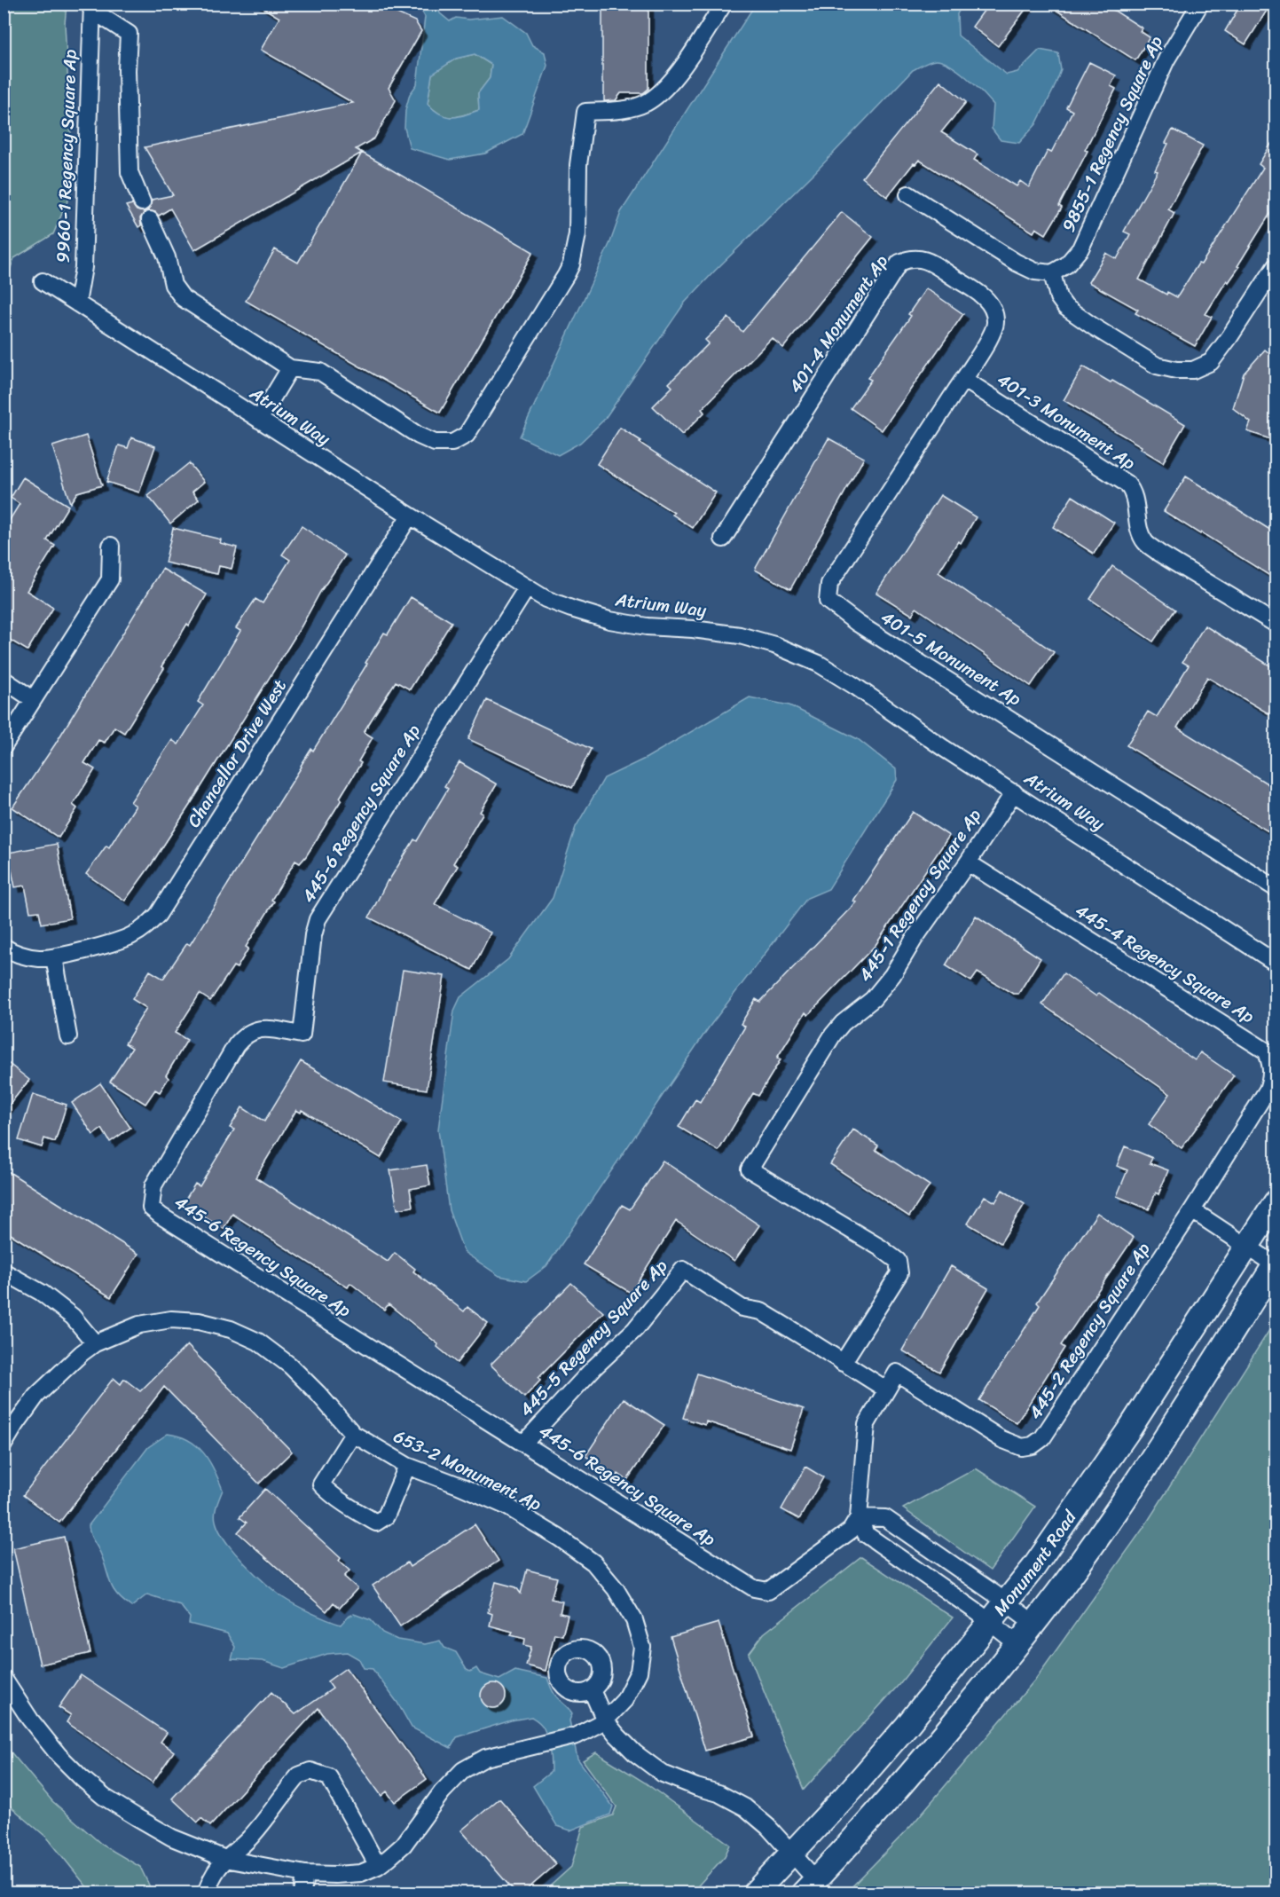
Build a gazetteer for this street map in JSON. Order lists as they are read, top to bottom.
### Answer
{
  "streets": {
    "main road": ["Monument Road"],
    "street": [
      "9855-1 Regency Square Ap",
      "9960-1 Regency Square Ap",
      "401-4 Monument Ap",
      "Atrium Way",
      "401-3 Monument Ap",
      "401-5 Monument Ap",
      "Chancellor Drive West",
      "445-6 Regency Square Ap",
      "445-1 Regency Square Ap",
      "445-4 Regency Square Ap",
      "445-2 Regency Square Ap",
      "445-5 Regency Square Ap",
      "653-2 Monument Ap"
    ]
  },
  "crossings": [
    ["9960-1 Regency Square Ap", "Atrium Way"],
    ["401-4 Monument Ap", "401-3 Monument Ap"],
    ["401-4 Monument Ap", "401-5 Monument Ap"],
    ["Atrium Way", "Chancellor Drive West"],
    ["Atrium Way", "445-6 Regency Square Ap"],
    ["Atrium Way", "445-1 Regency Square Ap"],
    ["401-3 Monument Ap", "401-5 Monument Ap"],
    ["445-6 Regency Square Ap", "445-5 Regency Square Ap"],
    ["445-1 Regency Square Ap", "445-4 Regency Square Ap"],
    ["445-1 Regency Square Ap", "445-5 Regency Square Ap"],
    ["445-4 Regency Square Ap", "445-2 Regency Square Ap"],
    ["445-2 Regency Square Ap", "445-5 Regency Square Ap"]
  ]
}
